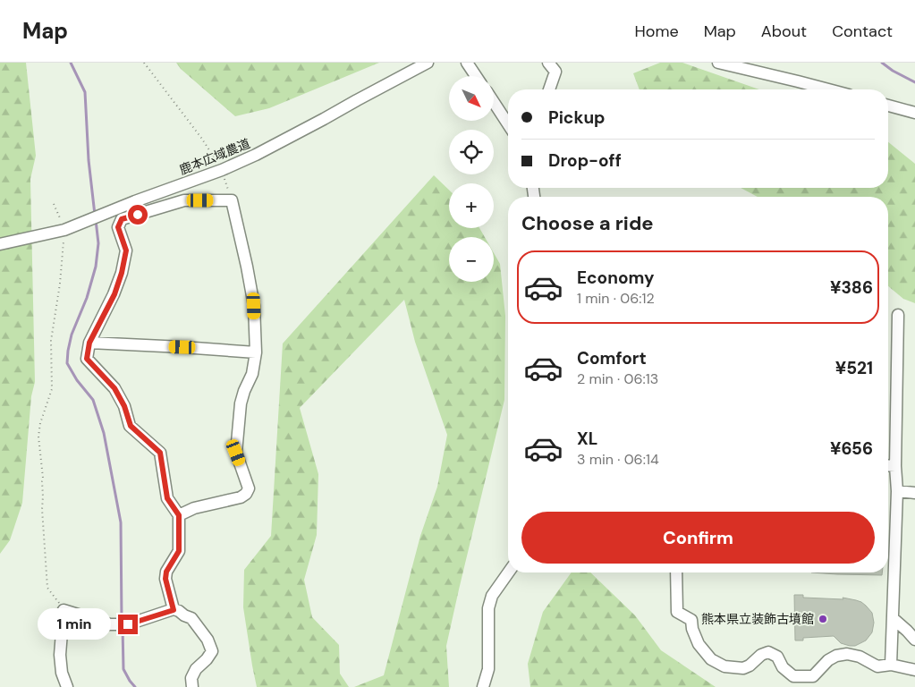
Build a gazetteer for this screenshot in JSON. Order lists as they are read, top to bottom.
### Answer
{
  "streets": {
    "street": ["鹿本広域農道"]
  },
  "places": ["熊本県立装飾古墳館"],
  "north": "bottom right",
  "page": {
    "header": "Map",
    "nav": [
      "Home",
      "Map",
      "About",
      "Contact"
    ],
    "map_buttons": ["+", "−"],
    "banner": ["Pickup", "Drop-off"],
    "heading": "Choose a ride",
    "list": [
      {
        "name": "Economy",
        "note": "1 min · 06:12",
        "value": "¥386"
      },
      {
        "name": "Comfort",
        "note": "2 min · 06:13",
        "value": "¥521"
      },
      {
        "name": "XL",
        "note": "3 min · 06:14",
        "value": "¥656"
      }
    ],
    "buttons": "Confirm",
    "bubble": "1 min"
  }
}
